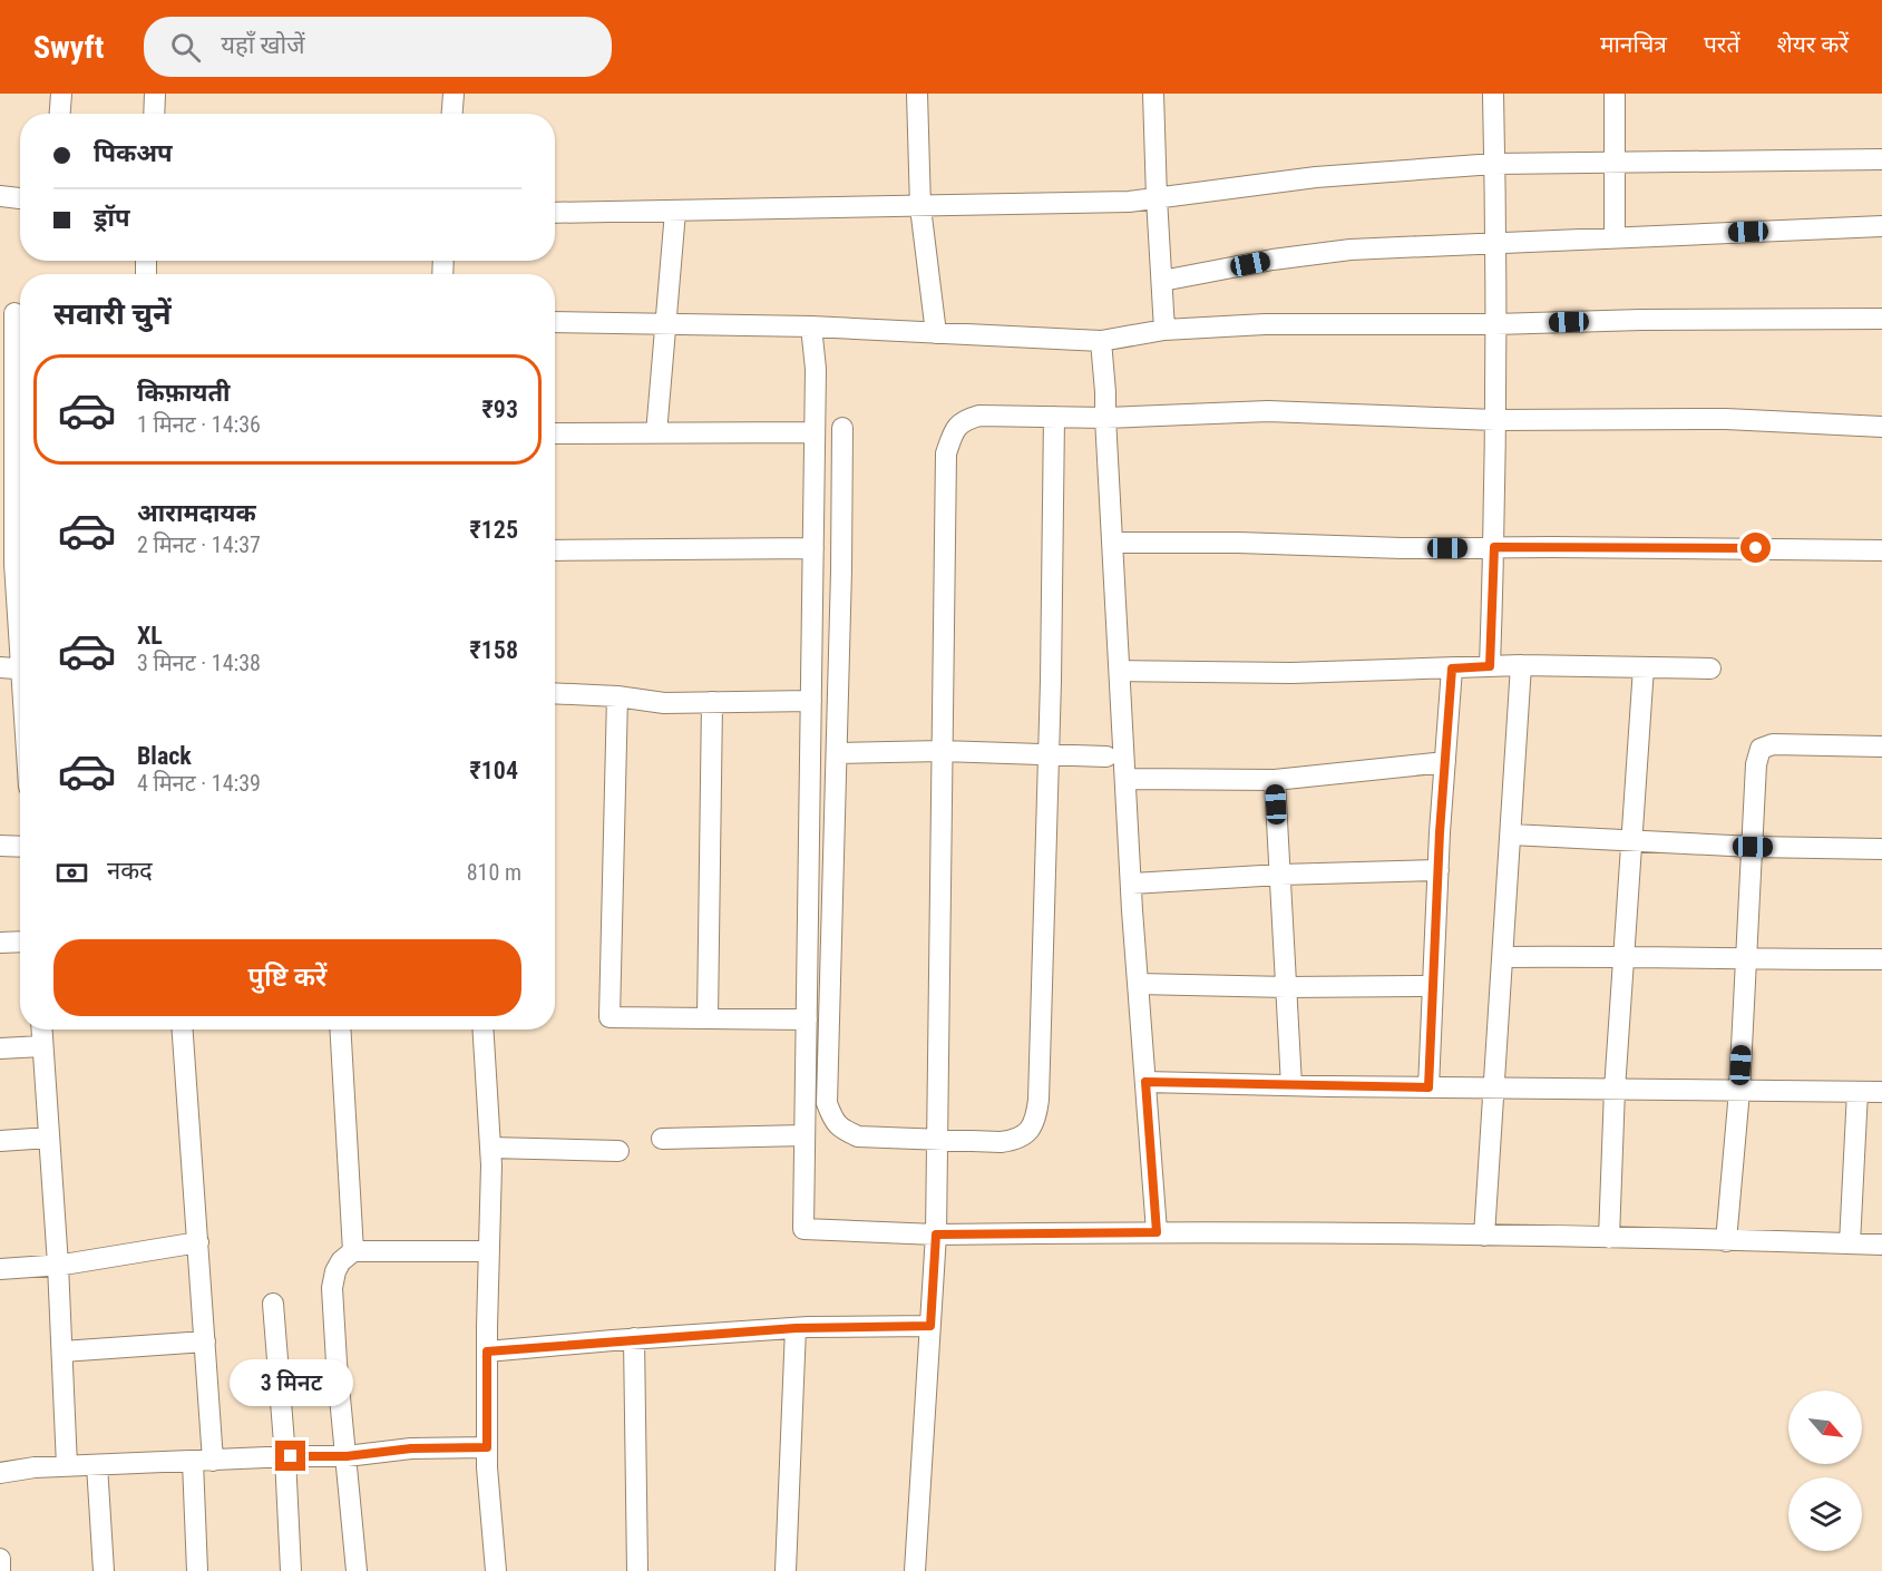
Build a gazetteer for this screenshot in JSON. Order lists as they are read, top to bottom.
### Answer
{
  "north": "bottom right",
  "page": {
    "header": "Swyft",
    "search": "यहाँ खोजें",
    "nav": ["मानचित्र", "परतें", "शेयर करें"],
    "banner": ["पिकअप", "ड्रॉप"],
    "heading": "सवारी चुनें",
    "list": [
      {
        "name": "किफ़ायती",
        "note": "1 मिनट · 14:36",
        "value": "₹93"
      },
      {
        "name": "आरामदायक",
        "note": "2 मिनट · 14:37",
        "value": "₹125"
      },
      {
        "name": "XL",
        "note": "3 मिनट · 14:38",
        "value": "₹158"
      },
      {
        "name": "Black",
        "note": "4 मिनट · 14:39",
        "value": "₹104"
      }
    ],
    "pay": ["नकद", "810 m"],
    "buttons": "पुष्टि करें",
    "bubble": "3 मिनट"
  }
}
